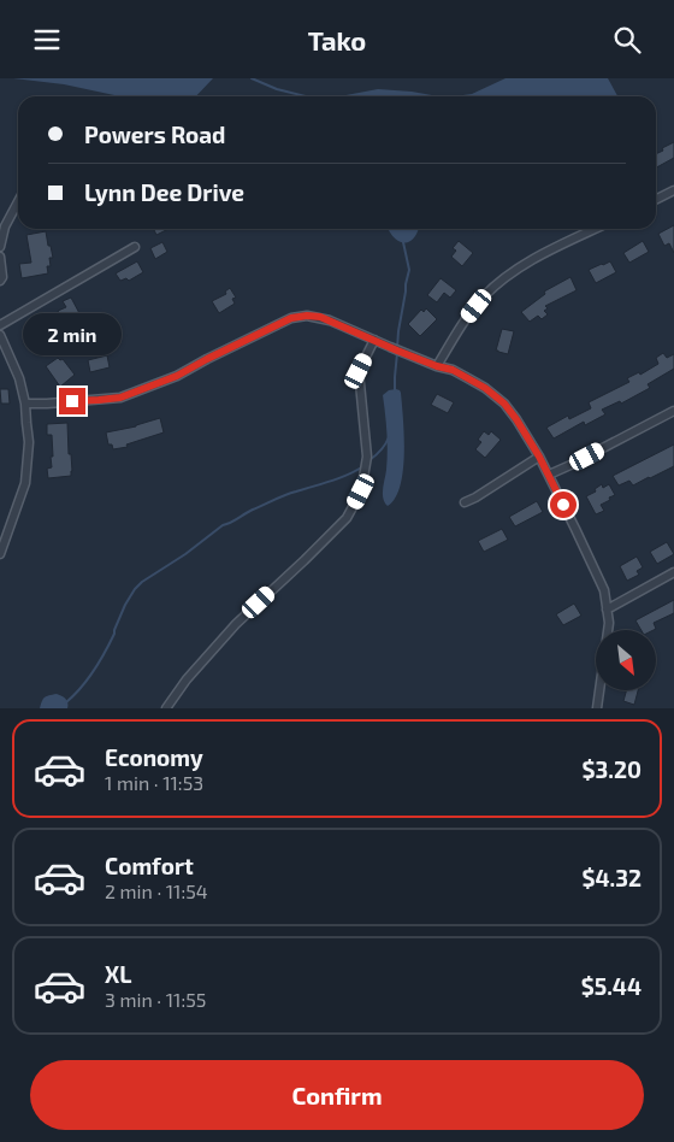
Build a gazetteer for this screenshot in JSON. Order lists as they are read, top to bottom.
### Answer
{
  "north": "bottom right",
  "page": {
    "header": "Tako",
    "banner": ["Powers Road", "Lynn Dee Drive"],
    "bubble": "2 min",
    "list": [
      {
        "name": "Economy",
        "note": "1 min · 11:53",
        "value": "$3.20"
      },
      {
        "name": "Comfort",
        "note": "2 min · 11:54",
        "value": "$4.32"
      },
      {
        "name": "XL",
        "note": "3 min · 11:55",
        "value": "$5.44"
      }
    ],
    "buttons": "Confirm"
  }
}
